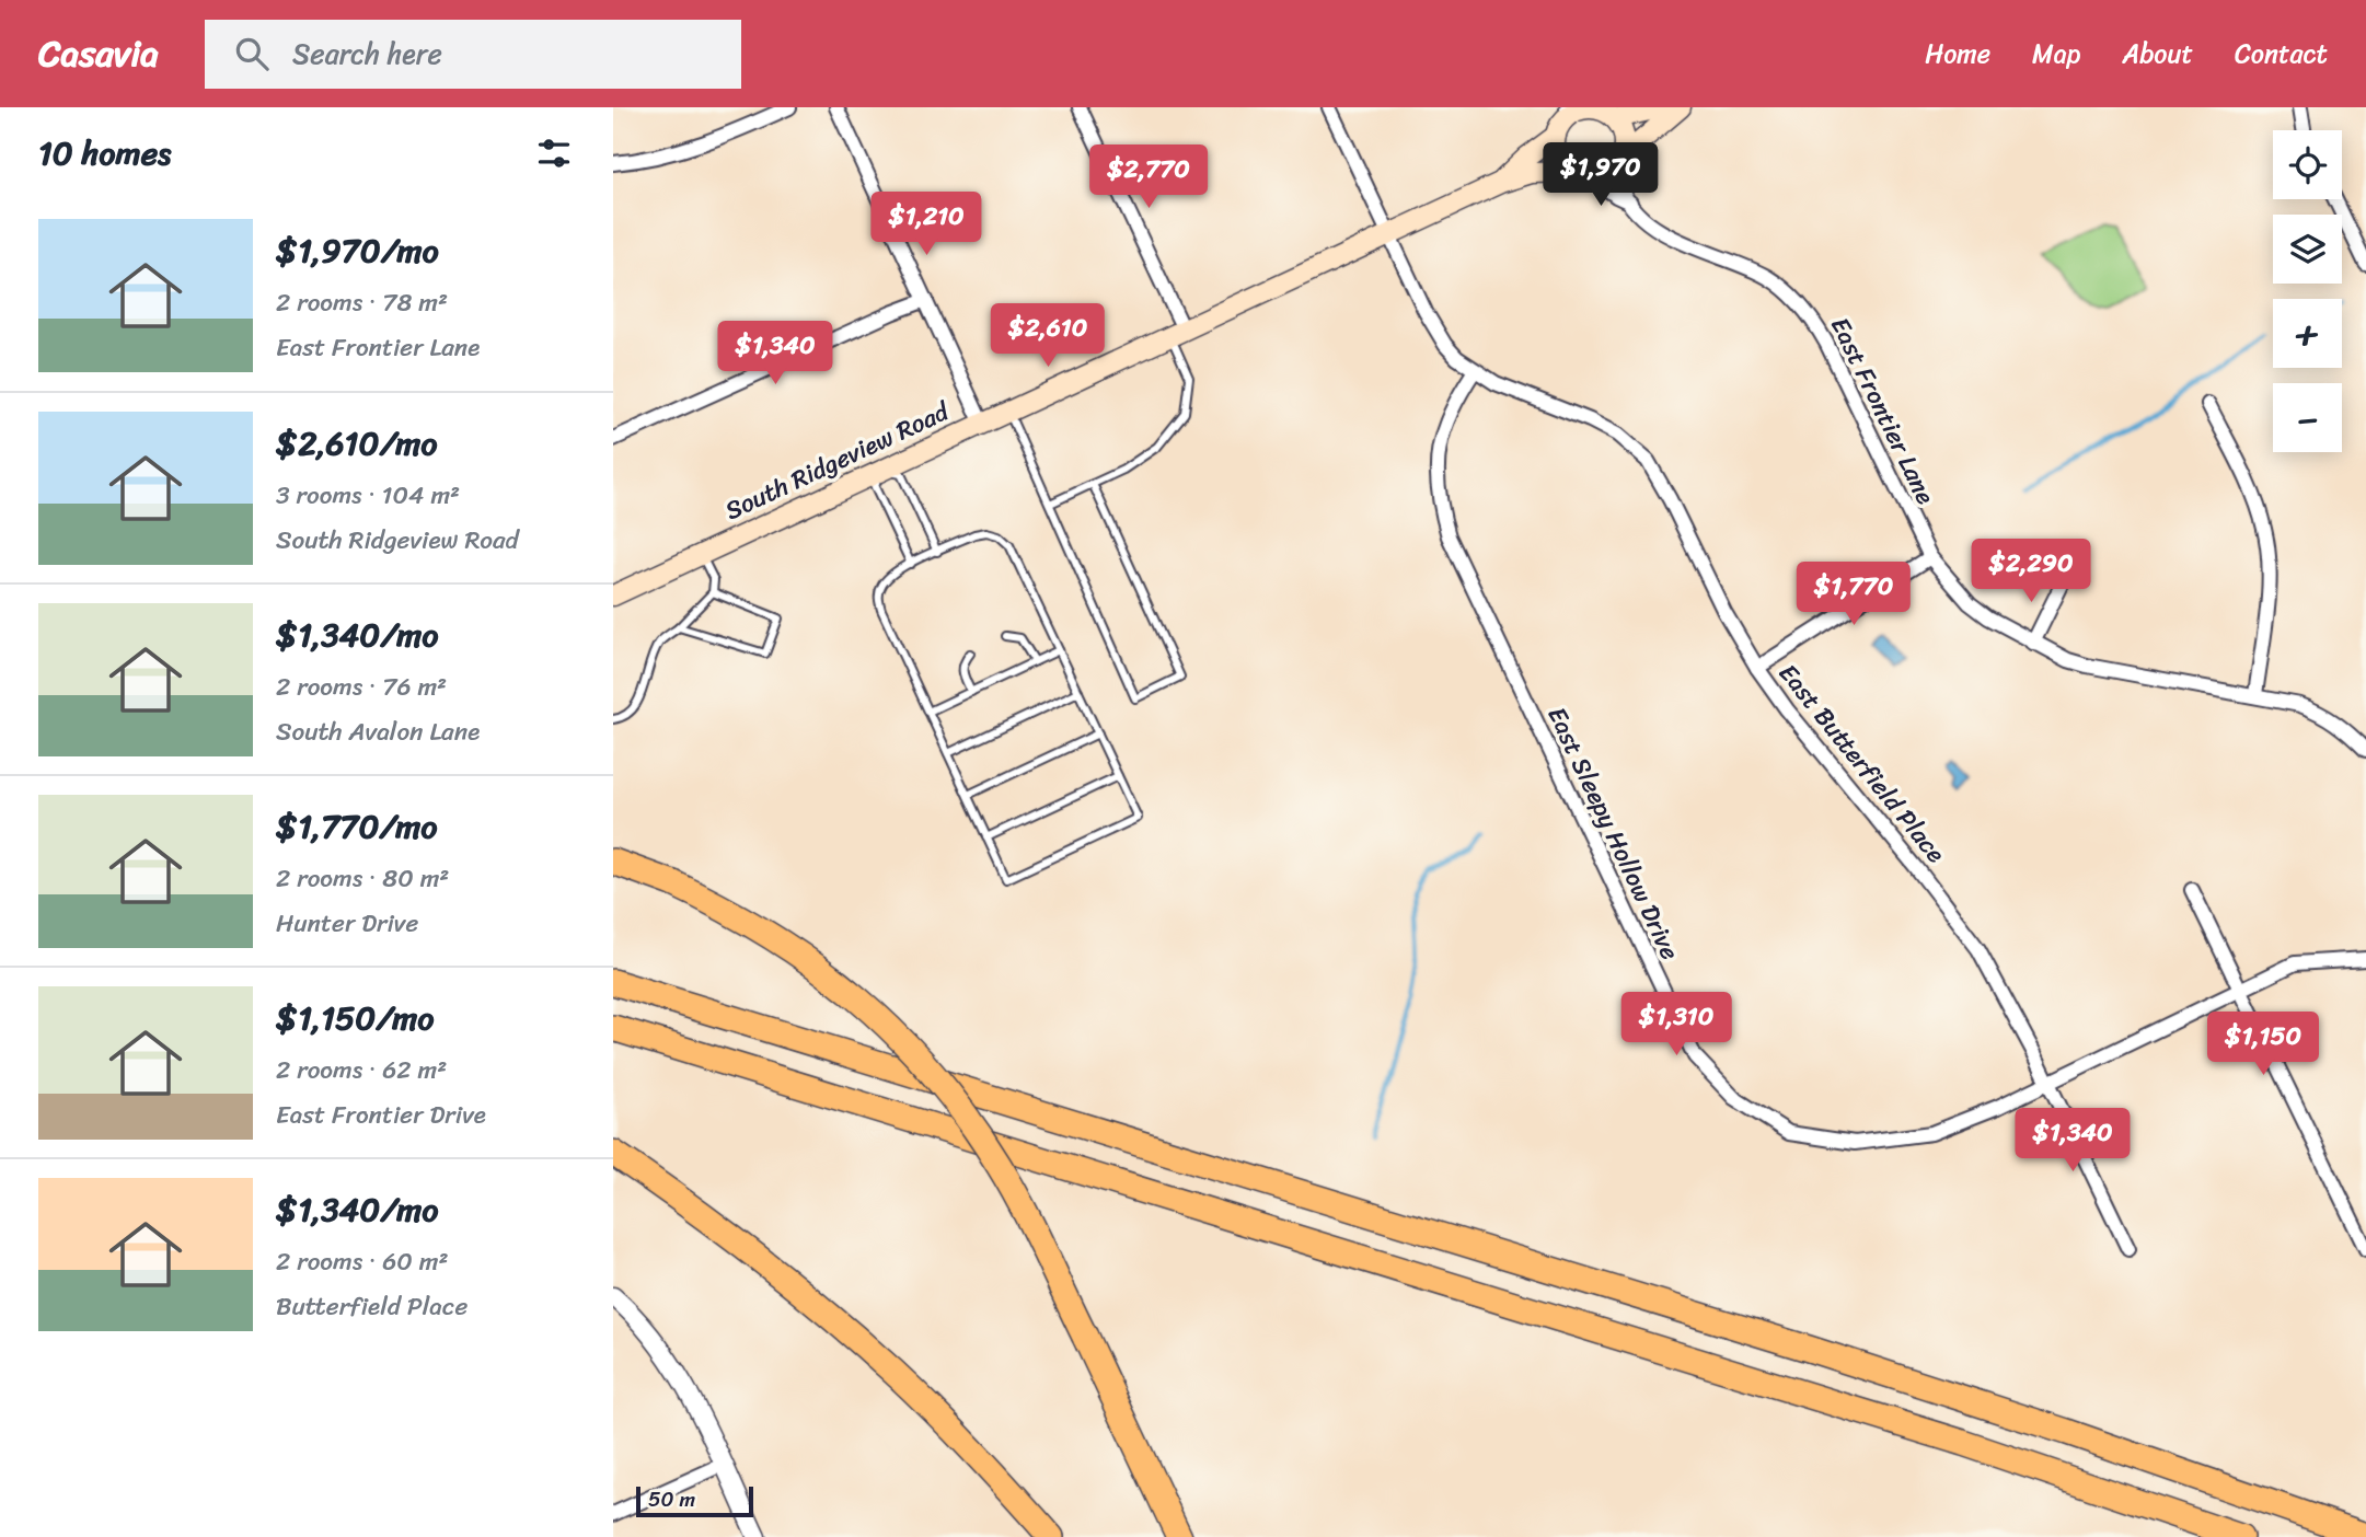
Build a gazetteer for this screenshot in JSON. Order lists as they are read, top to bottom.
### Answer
{
  "streets": {
    "main road": ["South Ridgeview Road"],
    "street": ["East Frontier Lane", "East Butterfield Place", "East Sleepy Hollow Drive"]
  },
  "crossings": [
    ["South Ridgeview Road", "East Butterfield Place"],
    ["East Butterfield Place", "East Sleepy Hollow Drive"]
  ],
  "scale_bar": "50 m",
  "page": {
    "header": "Casavia",
    "search": "Search here",
    "nav": [
      "Home",
      "Map",
      "About",
      "Contact"
    ],
    "heading": "10 homes",
    "map_buttons": ["+", "−"],
    "price": [
      "$1,970",
      "$2,770",
      "$1,210",
      "$2,610",
      "$1,340",
      "$2,290",
      "$1,770",
      "$1,310",
      "$1,150",
      "$1,340"
    ],
    "list": [
      {
        "name": "$1,970/mo",
        "note": "2 rooms · 78 m² · East Frontier Lane"
      },
      {
        "name": "$2,610/mo",
        "note": "3 rooms · 104 m² · South Ridgeview Road"
      },
      {
        "name": "$1,340/mo",
        "note": "2 rooms · 76 m² · South Avalon Lane"
      },
      {
        "name": "$1,770/mo",
        "note": "2 rooms · 80 m² · Hunter Drive"
      },
      {
        "name": "$1,150/mo",
        "note": "2 rooms · 62 m² · East Frontier Drive"
      },
      {
        "name": "$1,340/mo",
        "note": "2 rooms · 60 m² · Butterfield Place"
      }
    ],
    "scale": "50 m"
  }
}
